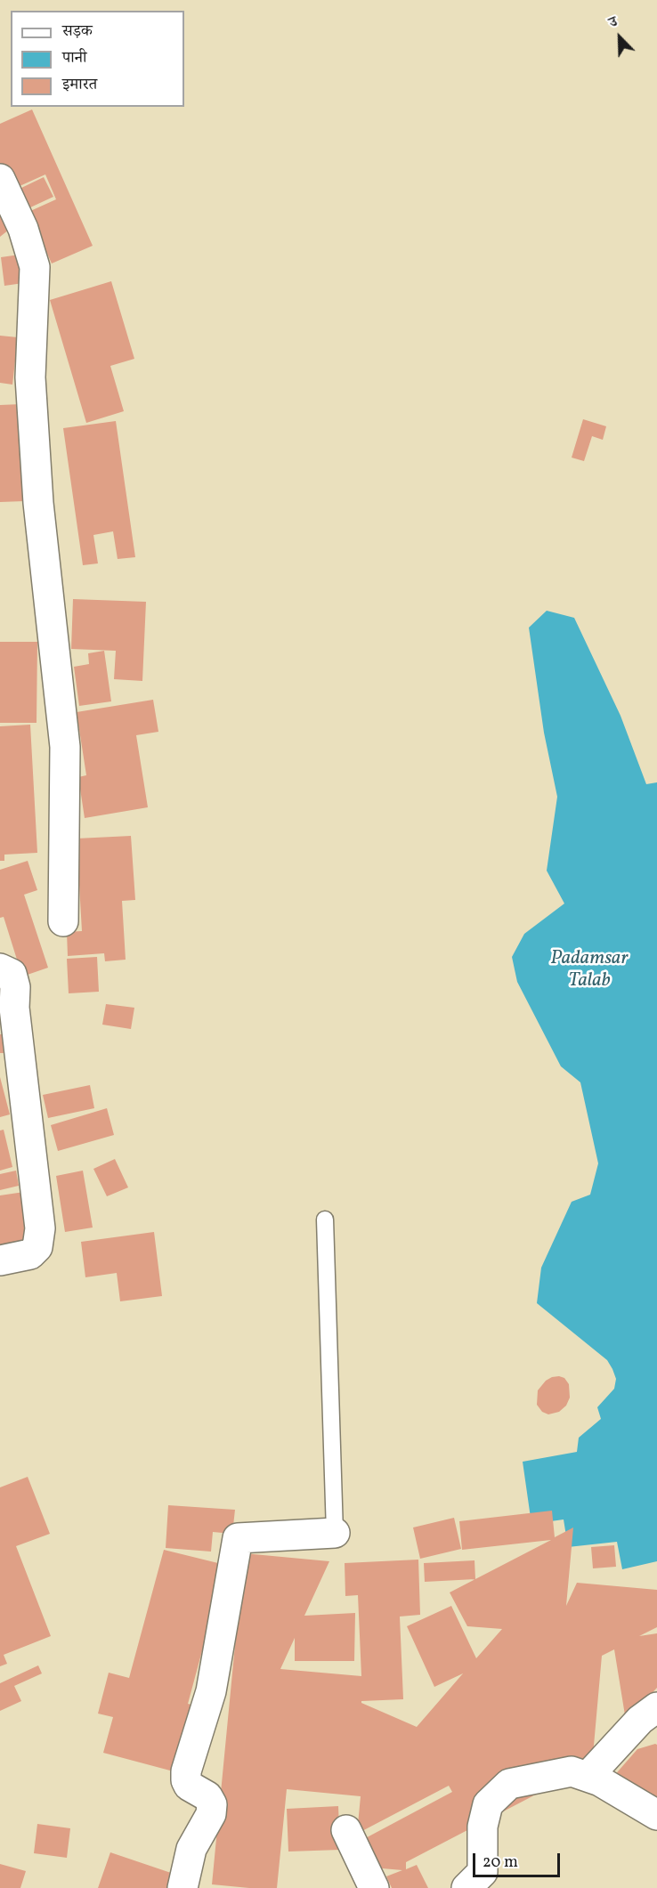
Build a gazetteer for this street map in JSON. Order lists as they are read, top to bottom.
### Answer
{
  "water": ["Padamsar Talab"],
  "legend": ["सड़क", "पानी", "इमारत"],
  "scale_bar": "20 m",
  "north": "top left"
}
